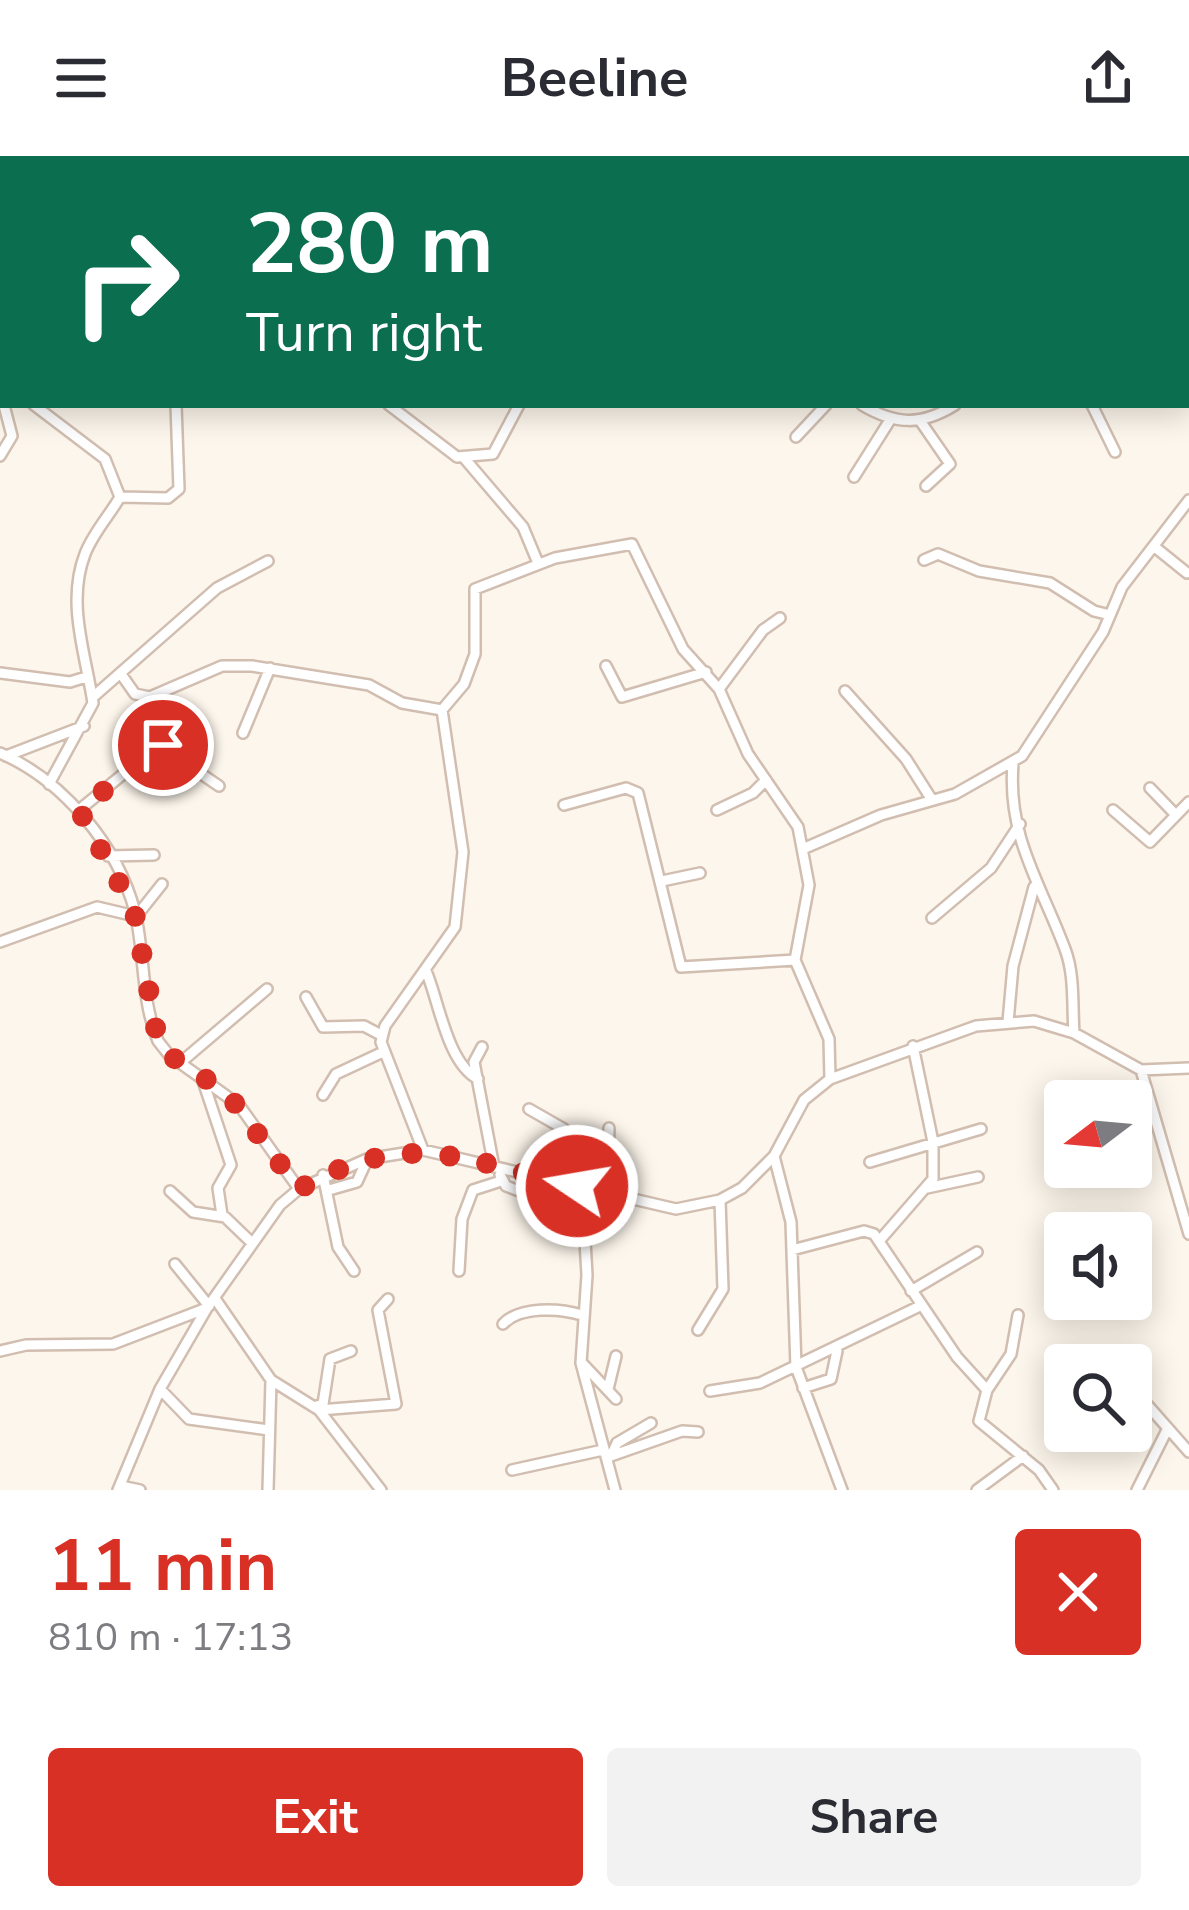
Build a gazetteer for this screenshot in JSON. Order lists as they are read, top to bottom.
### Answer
{
  "north": "left",
  "page": {
    "header": "Beeline",
    "turn": ["280 m", "Turn right"],
    "heading": ["11 min", "810 m · 17:13"],
    "buttons": ["Exit", "Share"]
  }
}
